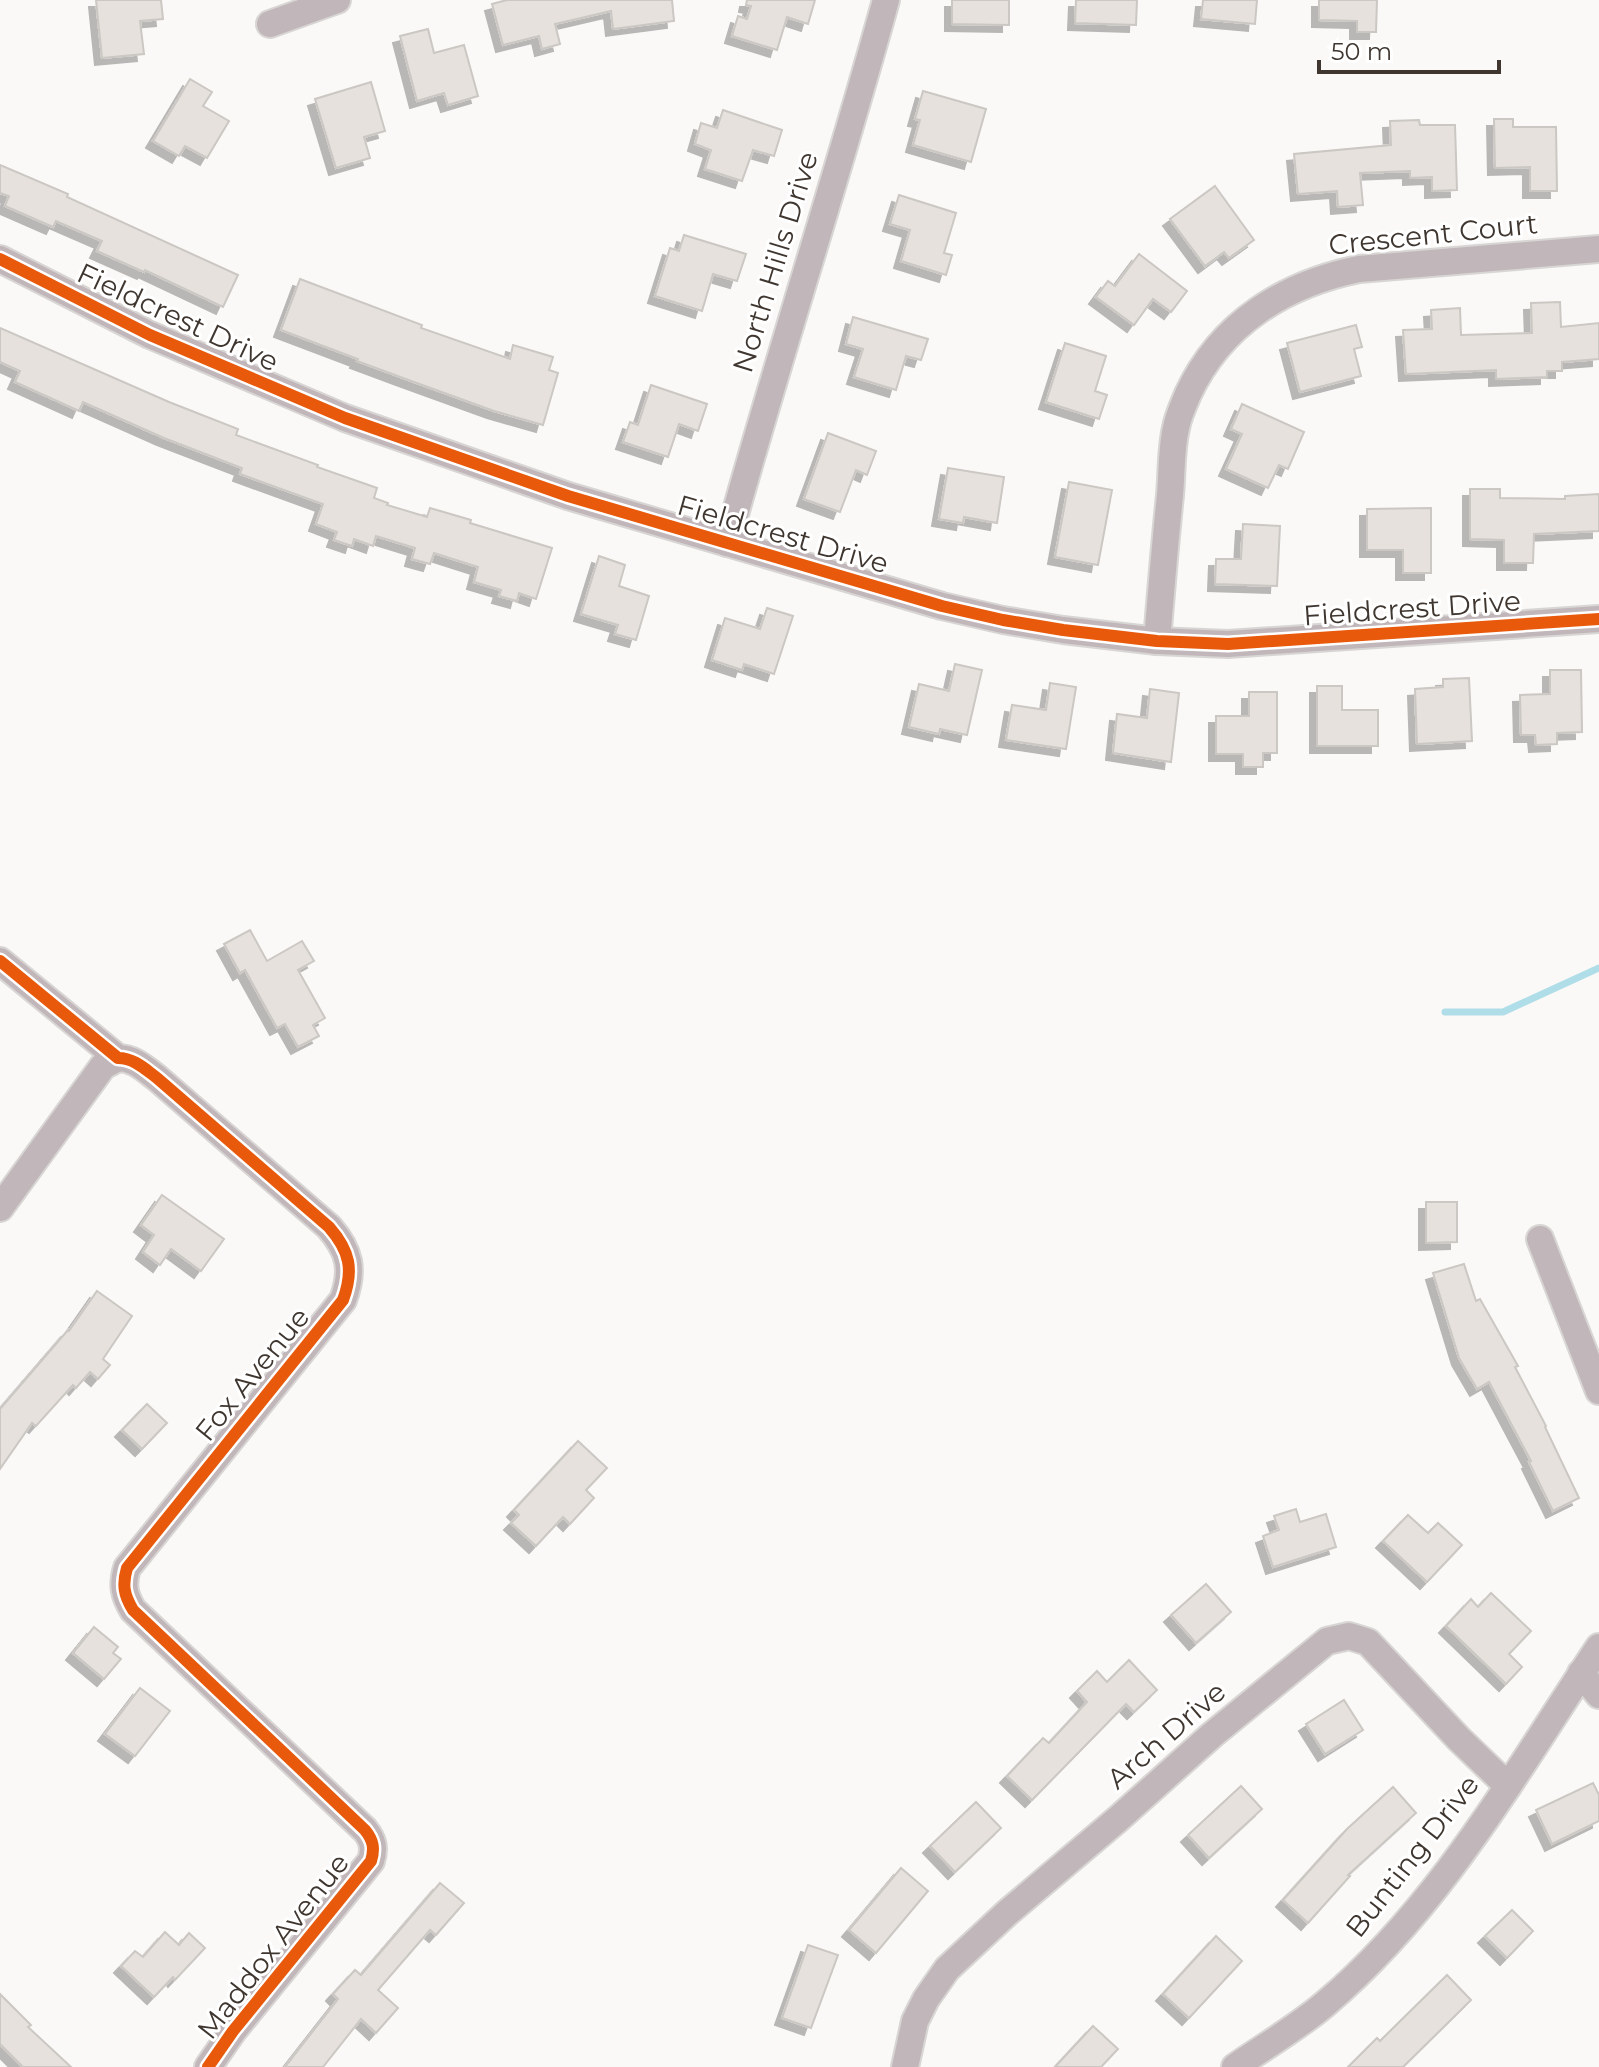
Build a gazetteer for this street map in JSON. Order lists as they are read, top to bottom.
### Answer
{
  "streets": {
    "street": [
      "Crescent Court",
      "North Hills Drive",
      "Fieldcrest Drive",
      "Fox Avenue",
      "Arch Drive",
      "Bunting Drive",
      "Maddox Avenue"
    ]
  },
  "crossings": [
    ["Crescent Court", "Fieldcrest Drive"],
    ["North Hills Drive", "Fieldcrest Drive"],
    ["Fox Avenue", "Maddox Avenue"],
    ["Arch Drive", "Bunting Drive"]
  ],
  "scale_bar": "50 m"
}
